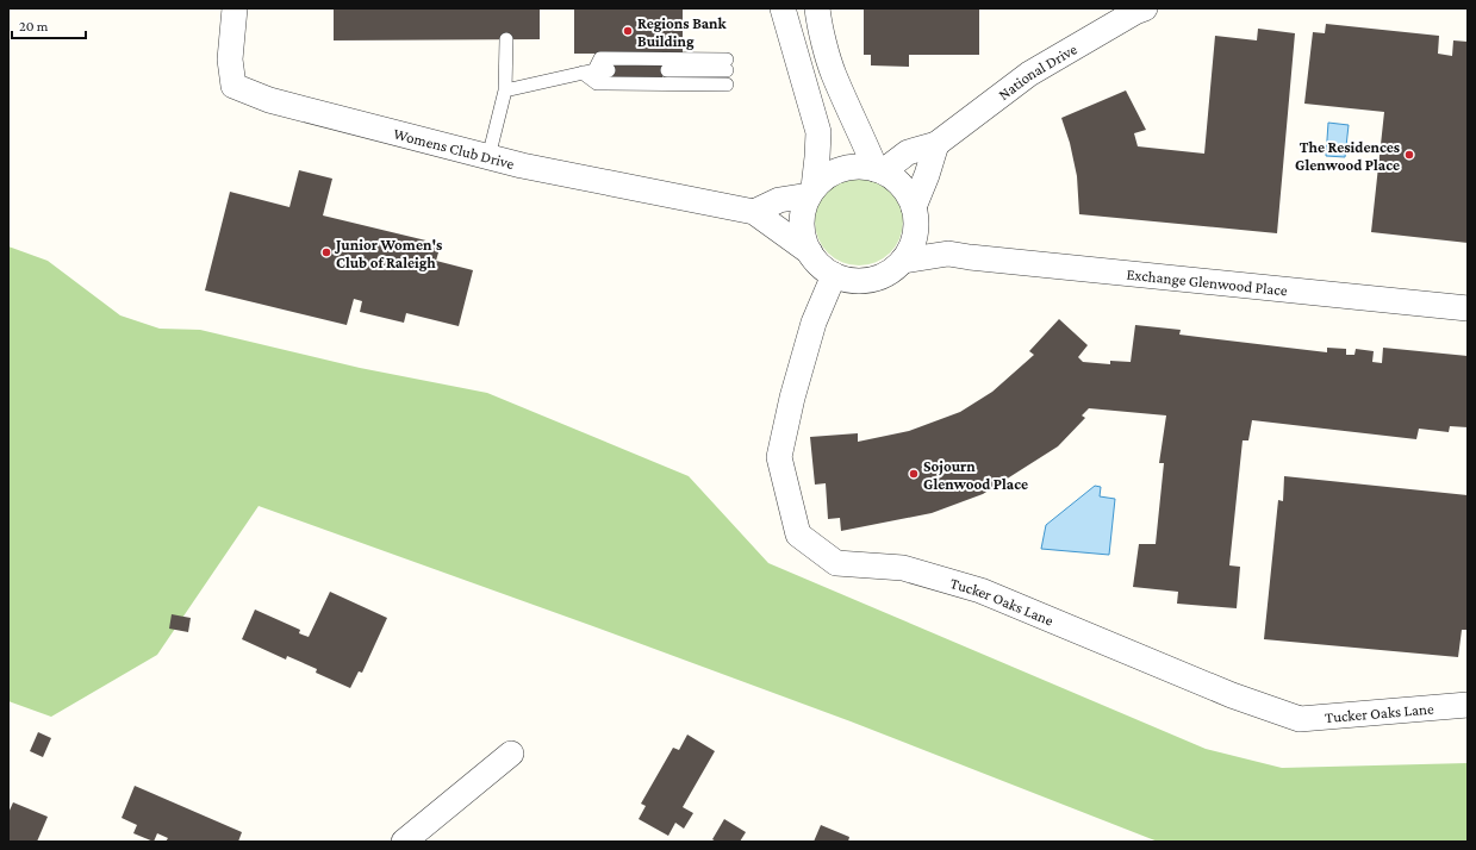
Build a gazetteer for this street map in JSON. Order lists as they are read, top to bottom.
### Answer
{
  "streets": {
    "street": [
      "National Drive",
      "Womens Club Drive",
      "Exchange Glenwood Place",
      "Tucker Oaks Lane"
    ]
  },
  "crossings": [
    ["National Drive", "Womens Club Drive"],
    ["National Drive", "Exchange Glenwood Place"],
    ["National Drive", "Tucker Oaks Lane"],
    ["Womens Club Drive", "Exchange Glenwood Place"],
    ["Womens Club Drive", "Tucker Oaks Lane"],
    ["Exchange Glenwood Place", "Tucker Oaks Lane"]
  ],
  "places": [
    "Regions Bank Building",
    "The Residences Glenwood Place",
    "Junior Women's Club of Raleigh",
    "Sojourn Glenwood Place"
  ],
  "scale_bar": "20 m"
}
